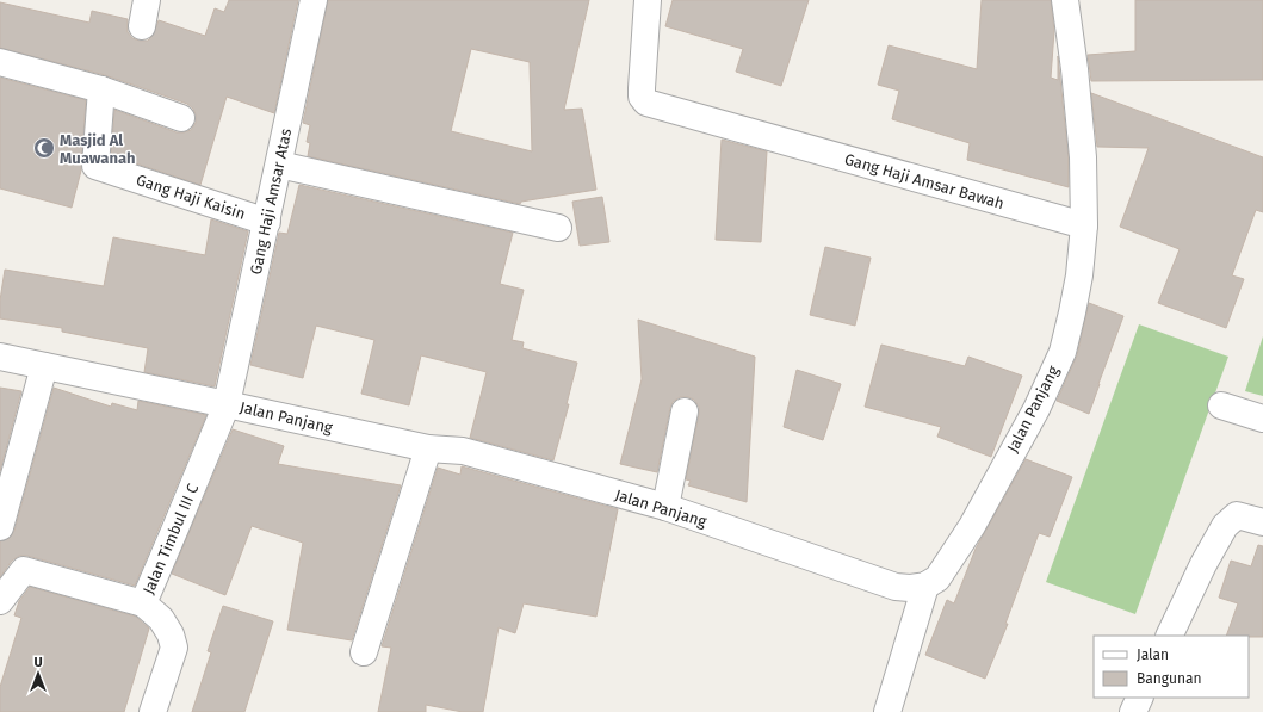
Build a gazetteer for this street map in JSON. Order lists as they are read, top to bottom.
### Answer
{
  "streets": {
    "street": [
      "Gang Haji Amsar Bawah",
      "Gang Haji Kaisin",
      "Gang Haji Amsar Atas",
      "Jalan Panjang",
      "Jalan Timbul III C"
    ]
  },
  "crossings": [
    ["Gang Haji Amsar Bawah", "Jalan Panjang"],
    ["Gang Haji Kaisin", "Gang Haji Amsar Atas"],
    ["Gang Haji Amsar Atas", "Jalan Panjang"],
    ["Gang Haji Amsar Atas", "Jalan Timbul III C"],
    ["Jalan Panjang", "Jalan Timbul III C"]
  ],
  "places": {
    "mosque": ["Masjid Al Muawanah"]
  },
  "legend": ["Jalan", "Bangunan"],
  "north": "top"
}
